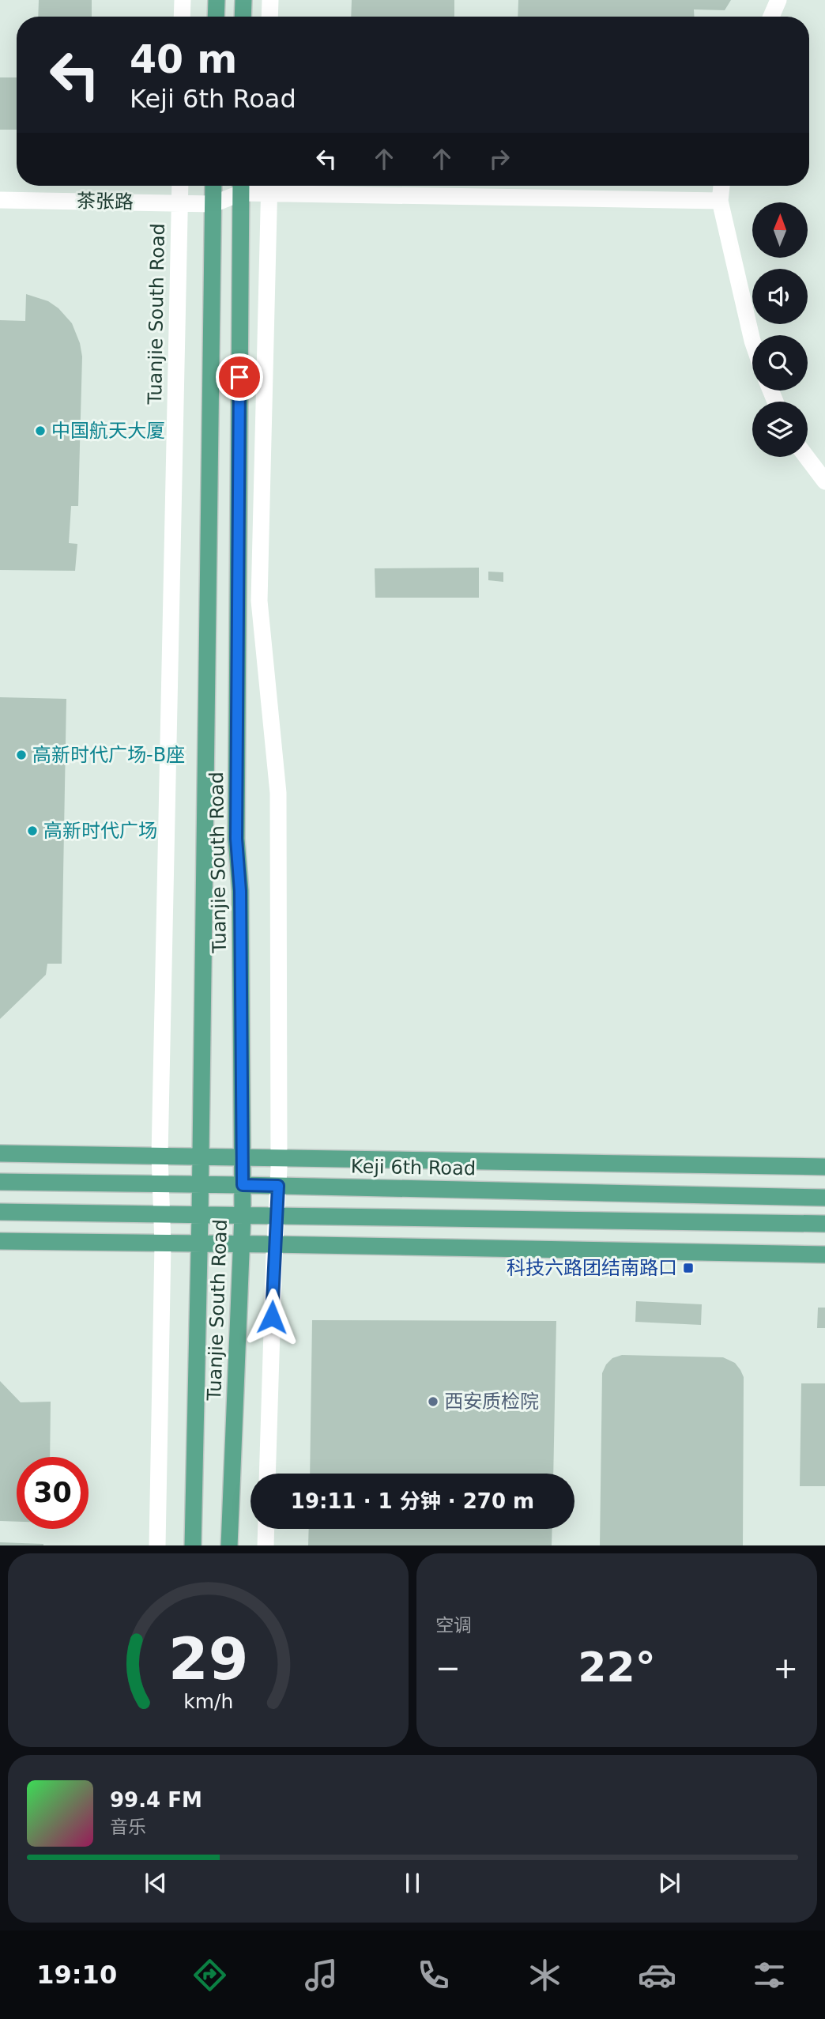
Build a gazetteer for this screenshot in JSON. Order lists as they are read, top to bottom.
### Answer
{
  "streets": {
    "main road": ["Tuanjie South Road", "Keji 6th Road"],
    "street": ["茶张路"]
  },
  "crossings": [
    ["茶张路", "Tuanjie South Road"],
    ["Tuanjie South Road", "Keji 6th Road"]
  ],
  "places": {
    "other": [
      "中国航天大厦",
      "高新时代广场-B座",
      "高新时代广场",
      "西安质检院"
    ],
    "transit": ["科技六路团结南路口"]
  },
  "north": "top",
  "page": {
    "turn": ["40 m", "Keji 6th Road"],
    "limit": "30",
    "trip": "19:11 · 1 分钟 · 270 m",
    "tile": "空调",
    "heat": ["−", "22°", "+"],
    "song": ["99.4 FM", "音乐"],
    "tabs": "19:10",
    "gauge": ["29", "km/h"]
  }
}
